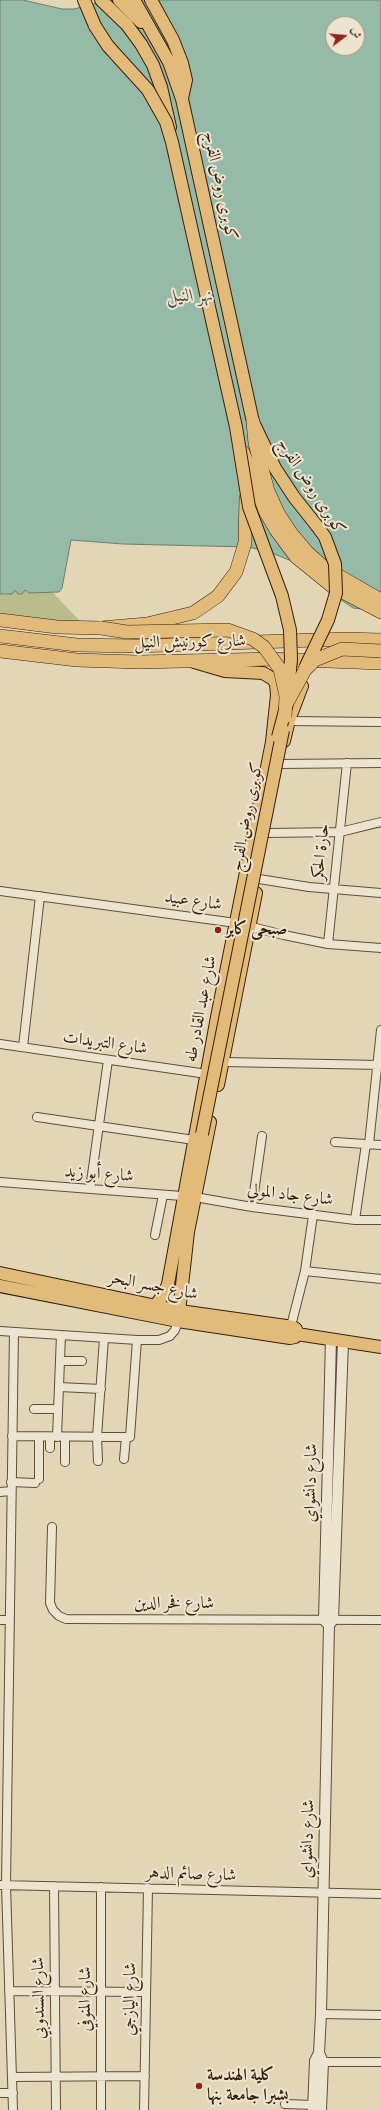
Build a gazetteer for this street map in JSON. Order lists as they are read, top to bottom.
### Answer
{
  "streets": {
    "highway": ["شارع كورنيش النيل"],
    "main road": ["كوبرى روض الفرج", "شارع عبد القادر طه", "شارع جسر البحر"],
    "street": [
      "حارة الحكر",
      "شارع عبيد",
      "شارع التبريدات",
      "شارع أبو زيد",
      "شارع جاد المولي",
      "شارع دانشواي",
      "شارع فخر الدين",
      "شارع صائم الدهر",
      "شارع السندوبي",
      "شارع المنوفي",
      "شارع اليازجي"
    ]
  },
  "crossings": [
    ["كوبرى روض الفرج", "شارع عبد القادر طه"],
    ["شارع كورنيش النيل", "شارع عبد القادر طه"],
    ["حارة الحكر", "شارع عبيد"],
    ["شارع عبيد", "شارع عبد القادر طه"],
    ["شارع عبد القادر طه", "شارع التبريدات"],
    ["شارع عبد القادر طه", "شارع أبو زيد"],
    ["شارع عبد القادر طه", "شارع جاد المولي"],
    ["شارع عبد القادر طه", "شارع جسر البحر"],
    ["شارع أبو زيد", "شارع جاد المولي"],
    ["شارع جسر البحر", "شارع دانشواي"],
    ["شارع دانشواي", "شارع فخر الدين"],
    ["شارع دانشواي", "شارع صائم الدهر"],
    ["شارع صائم الدهر", "شارع السندوبي"],
    ["شارع صائم الدهر", "شارع المنوفي"],
    ["شارع صائم الدهر", "شارع اليازجي"]
  ],
  "water": ["نهر النيل"],
  "places": ["صبحى كابر", "كلية الهندسة بشبرا جامعة بنها"],
  "north": "right"
}
